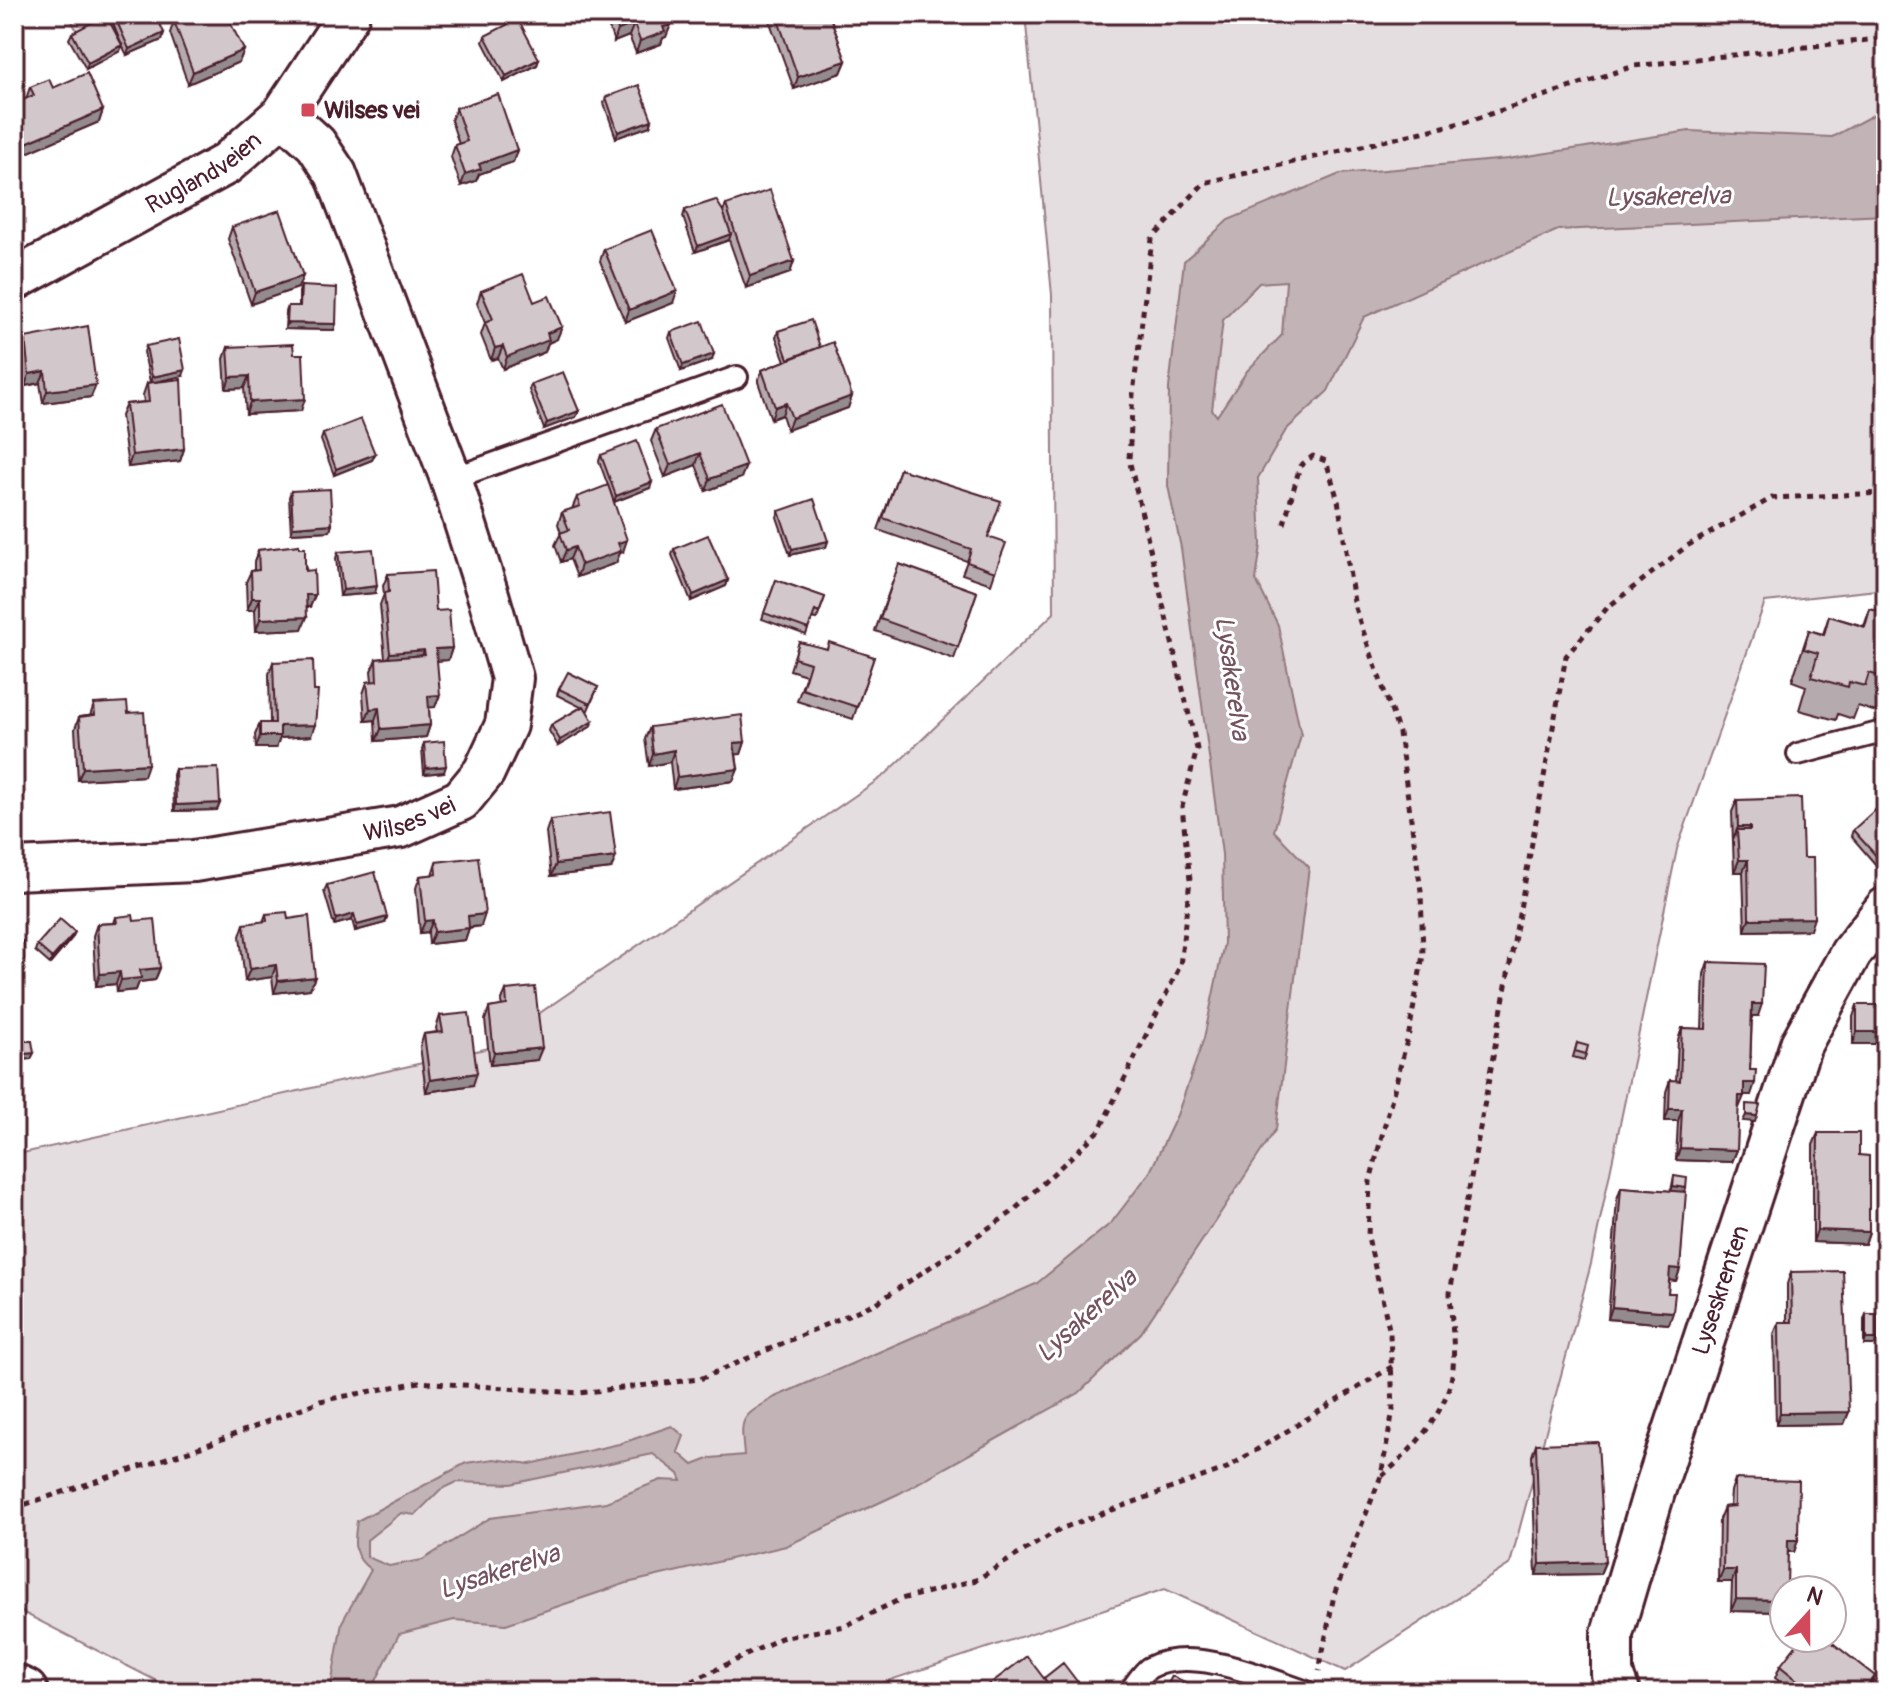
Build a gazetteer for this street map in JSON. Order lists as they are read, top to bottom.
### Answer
{
  "streets": {
    "street": ["Ruglandveien", "Wilses vei", "Lyseskrenten"]
  },
  "crossings": [
    ["Ruglandveien", "Wilses vei"]
  ],
  "water": ["Lysakerelva"],
  "places": {
    "transit": ["Wilses vei"]
  },
  "north": "top"
}
